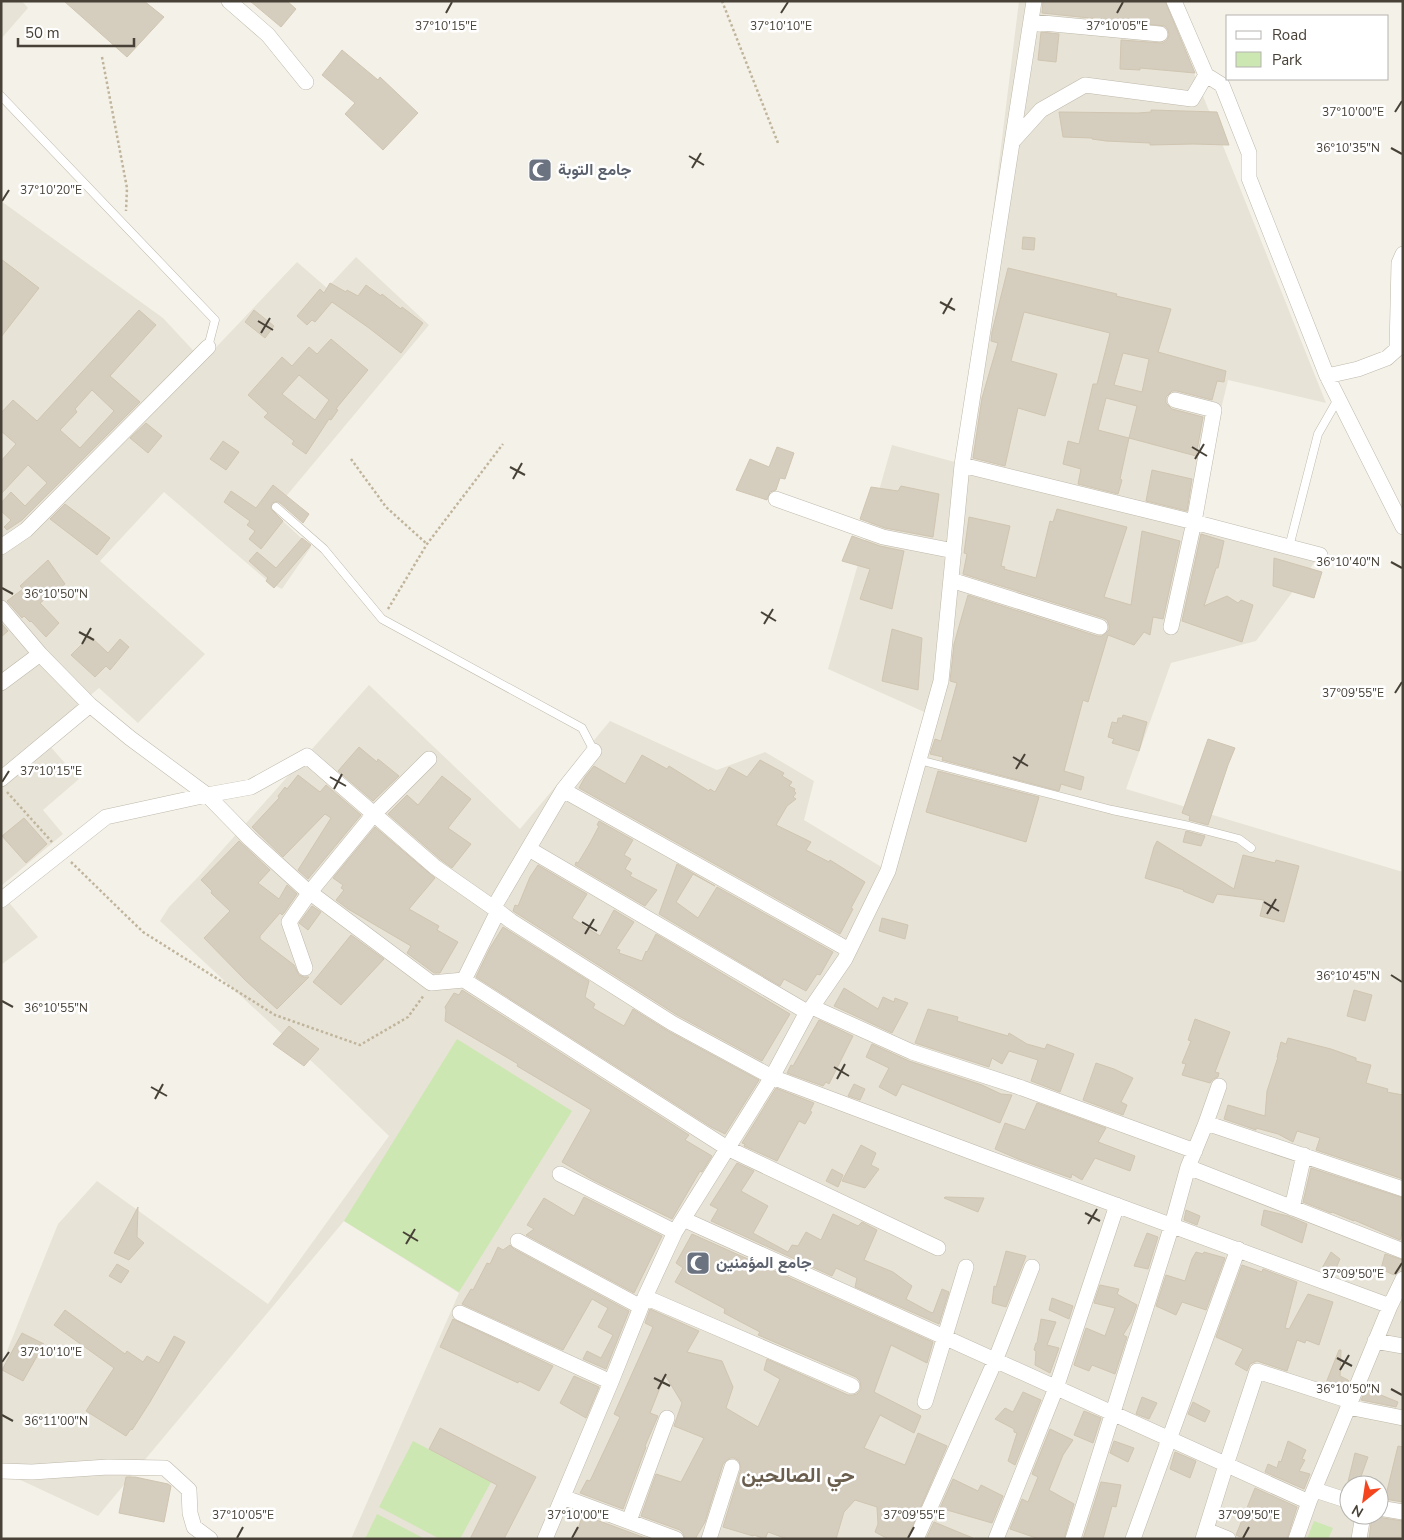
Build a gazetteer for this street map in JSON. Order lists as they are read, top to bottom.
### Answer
{
  "districts": ["حي الصالحين"],
  "places": {
    "mosque": ["جامع التوبة", "جامع المؤمنين"]
  },
  "legend": ["Road", "Park"],
  "scale_bar": "50 m",
  "north": "bottom left",
  "coordinates": [
    "37°10'15\"E",
    "37°10'10\"E",
    "37°10'05\"E",
    "37°10'00\"E",
    "36°10'35\"N",
    "37°10'20\"E",
    "36°10'40\"N",
    "36°10'50\"N",
    "37°09'55\"E",
    "36°10'45\"N",
    "36°10'55\"N",
    "37°09'50\"E",
    "36°11'00\"N"
  ]
}
